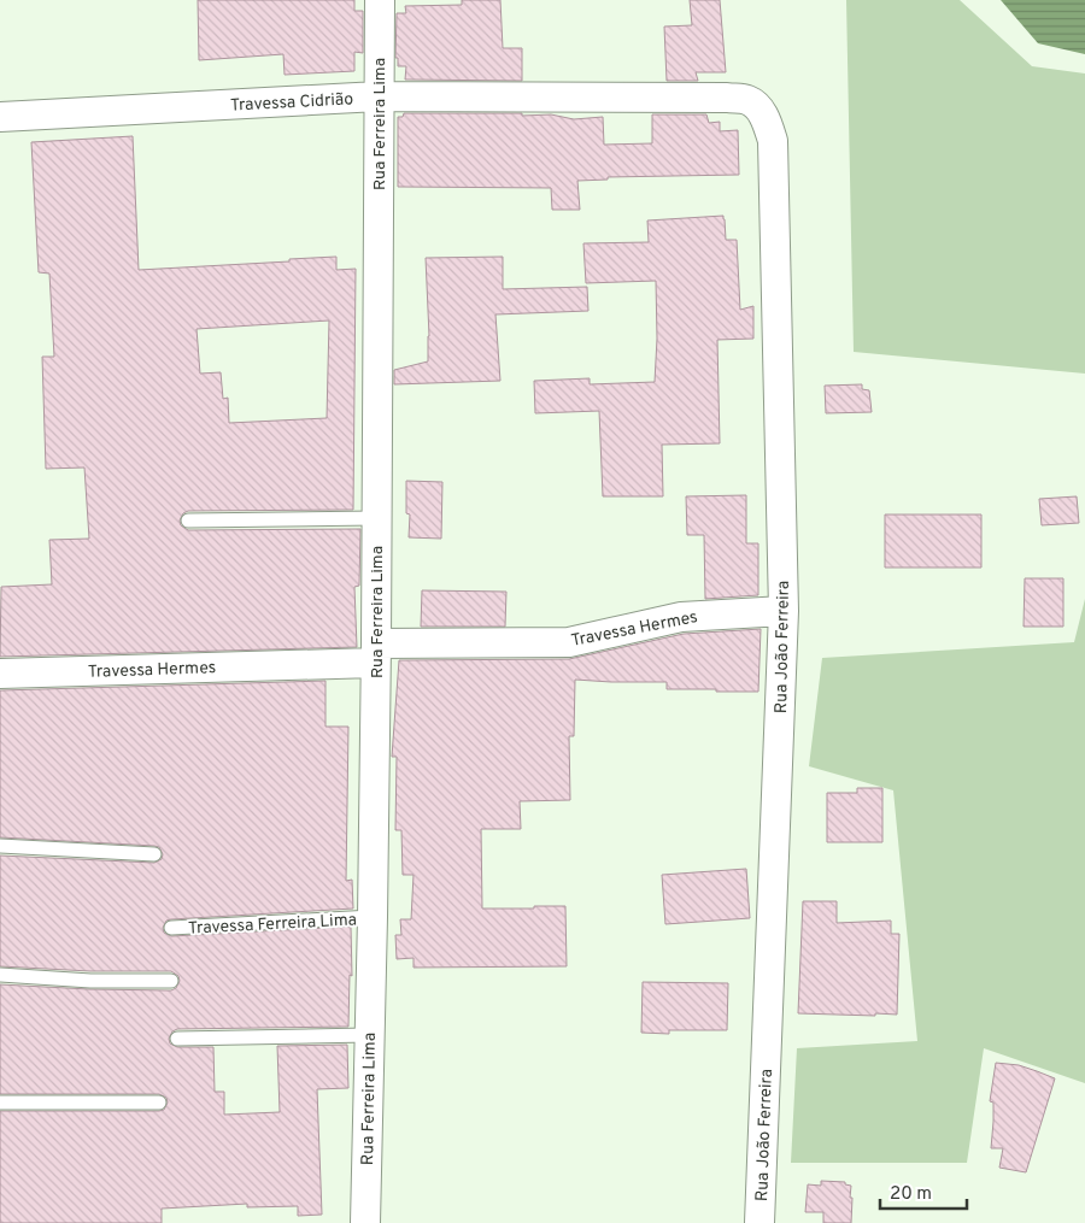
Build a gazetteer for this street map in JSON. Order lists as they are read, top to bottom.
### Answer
{
  "streets": {
    "street": [
      "Travessa Cidrião",
      "Rua Ferreira Lima",
      "Travessa Hermes",
      "Rua João Ferreira"
    ],
    "lane": ["Travessa Ferreira Lima"]
  },
  "crossings": [
    ["Travessa Cidrião", "Rua Ferreira Lima"],
    ["Travessa Cidrião", "Rua João Ferreira"],
    ["Rua Ferreira Lima", "Travessa Hermes"],
    ["Rua Ferreira Lima", "Travessa Ferreira Lima"],
    ["Travessa Hermes", "Rua João Ferreira"]
  ],
  "scale_bar": "20 m"
}
